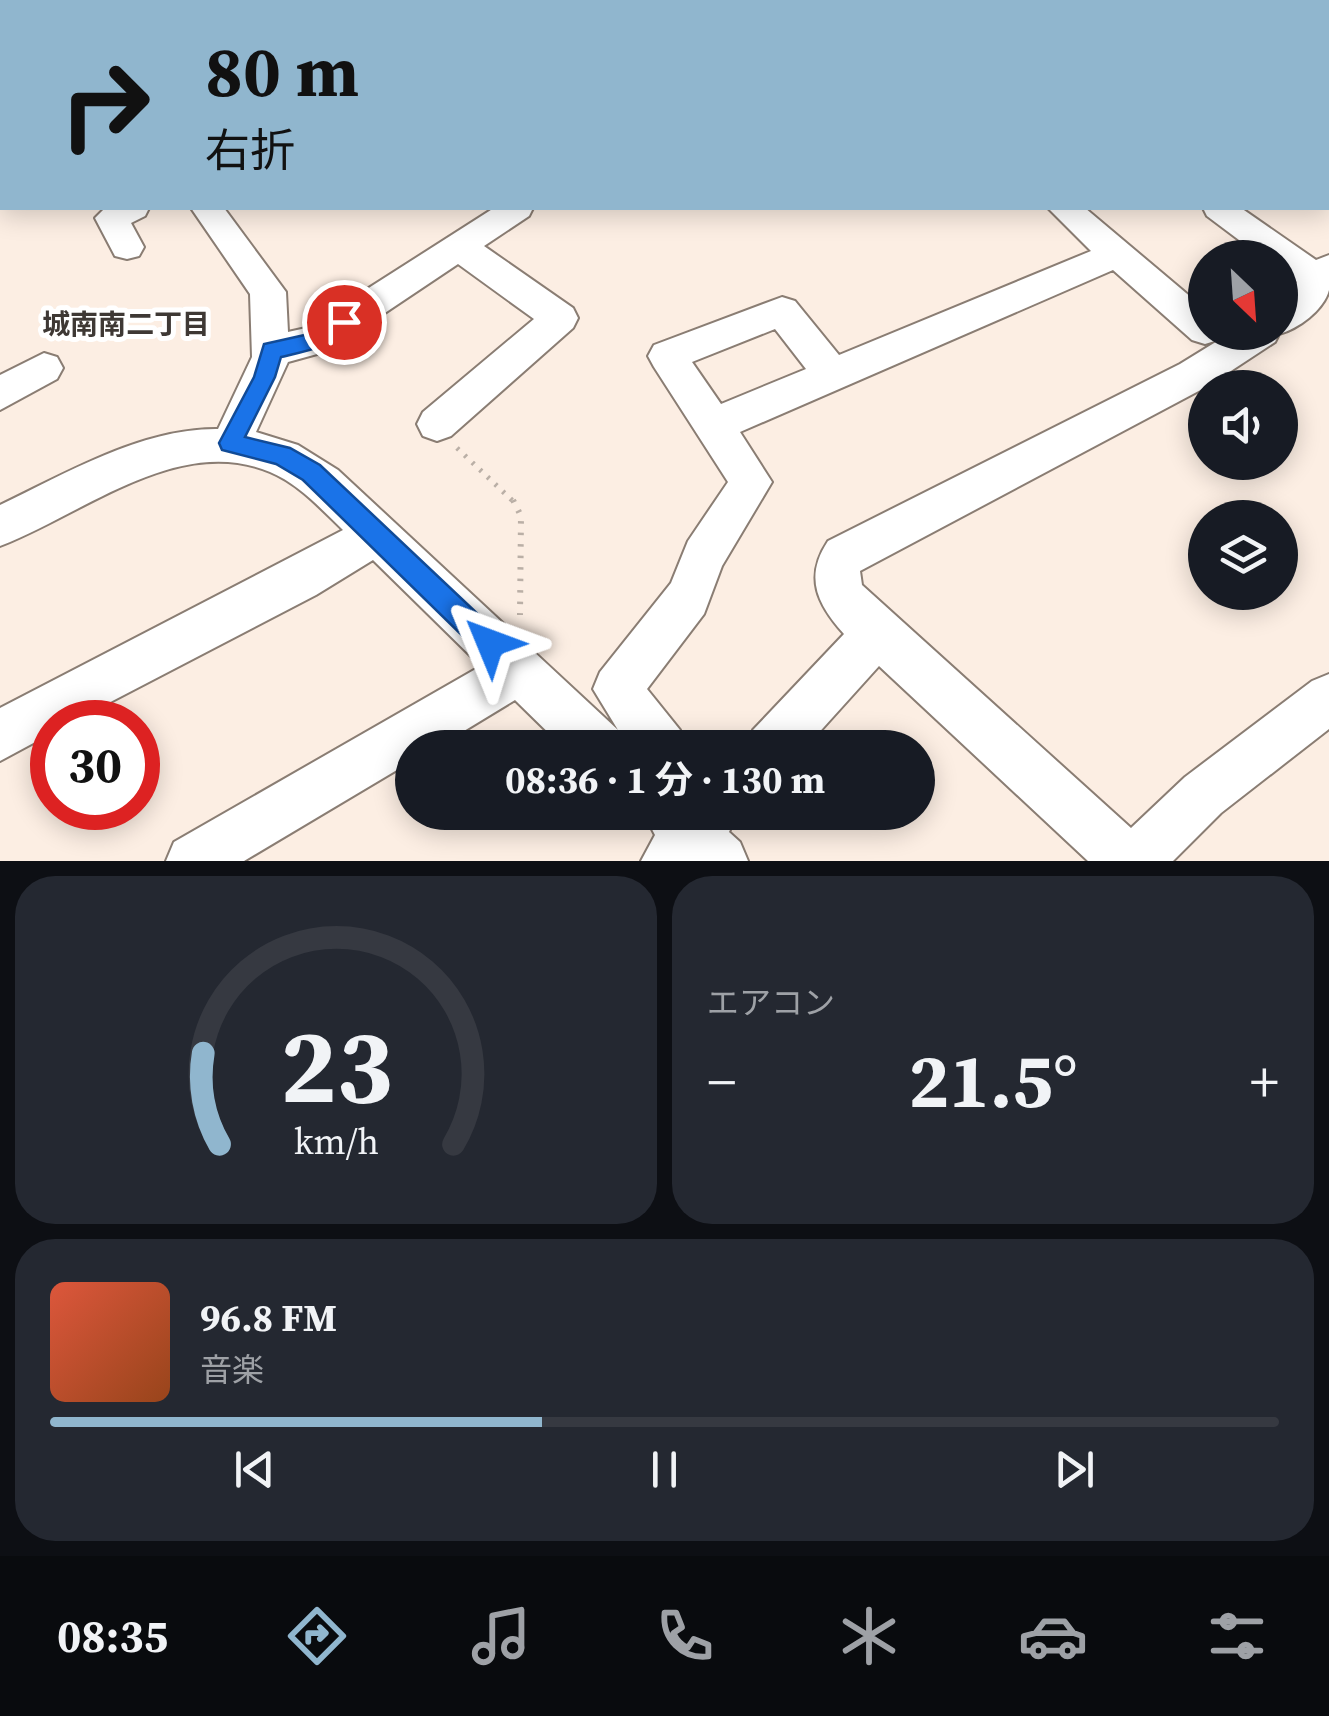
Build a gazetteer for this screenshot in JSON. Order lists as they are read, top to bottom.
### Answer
{
  "districts": ["城南南二丁目"],
  "north": "bottom right",
  "page": {
    "turn": ["80 m", "右折"],
    "limit": "30",
    "trip": "08:36 · 1 分 · 130 m",
    "tile": "エアコン",
    "heat": ["−", "21.5°", "+"],
    "song": ["96.8 FM", "音楽"],
    "tabs": "08:35",
    "gauge": ["23", "km/h"]
  }
}
